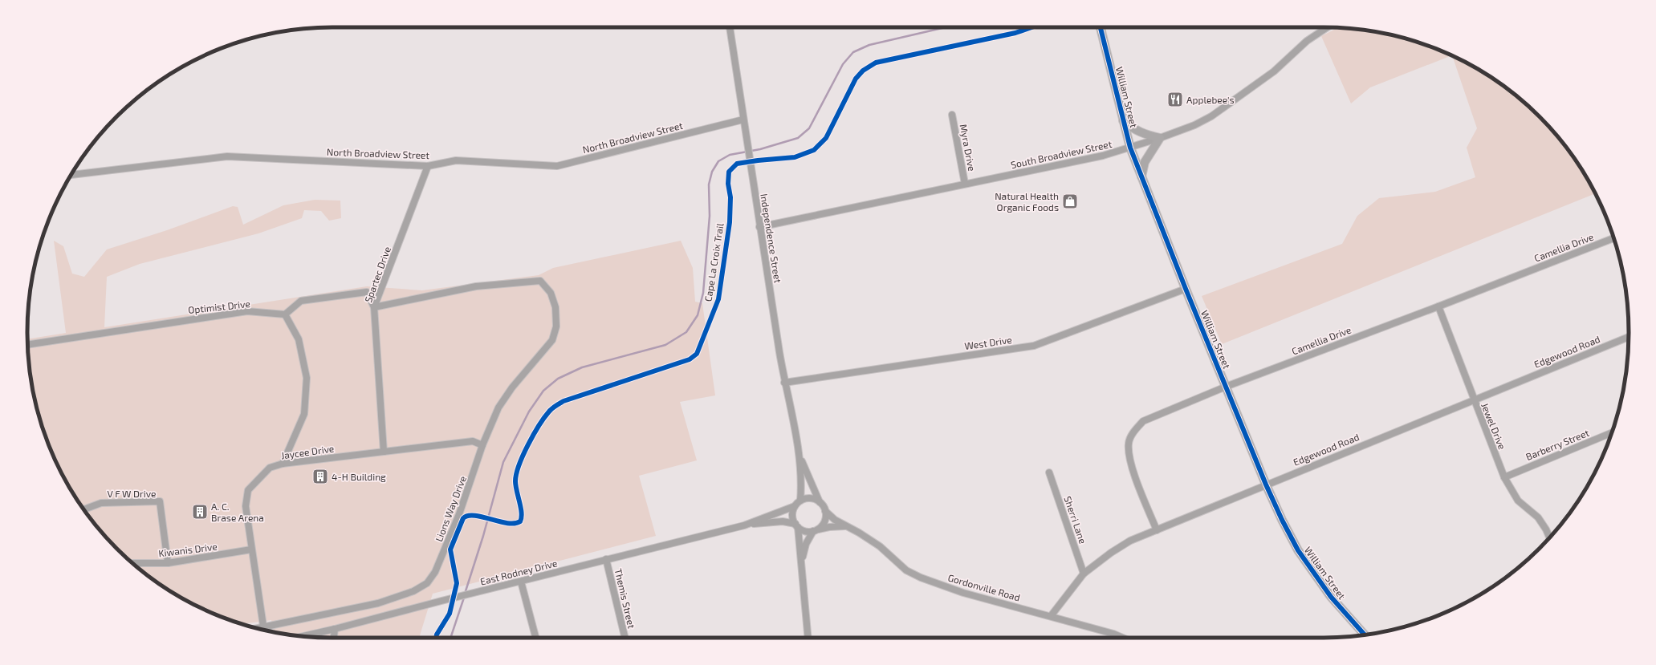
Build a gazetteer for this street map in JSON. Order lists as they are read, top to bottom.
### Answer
{
  "streets": {
    "main road": ["William Street"],
    "street": [
      "North Broadview Street",
      "Myra Drive",
      "South Broadview Street",
      "Independence Street",
      "Camellia Drive",
      "Spartec Drive",
      "Optimist Drive",
      "West Drive",
      "Edgewood Road",
      "Jewel Drive",
      "Barberry Street",
      "Jaycee Drive",
      "V F W Drive",
      "Lions Way Drive",
      "Sherri Lane",
      "Kiwanis Drive",
      "East Rodney Drive",
      "Gordonville Road",
      "Themis Street"
    ],
    "cycle path": ["Cape La Croix Trail"]
  },
  "crossings": [
    ["William Street", "South Broadview Street"],
    ["William Street", "Camellia Drive"],
    ["William Street", "West Drive"],
    ["William Street", "Edgewood Road"],
    ["North Broadview Street", "Independence Street"],
    ["North Broadview Street", "Spartec Drive"],
    ["Myra Drive", "South Broadview Street"],
    ["South Broadview Street", "Independence Street"],
    ["Independence Street", "West Drive"],
    ["Independence Street", "East Rodney Drive"],
    ["Independence Street", "Gordonville Road"],
    ["Camellia Drive", "Edgewood Road"],
    ["Camellia Drive", "Jewel Drive"],
    ["Spartec Drive", "Jaycee Drive"],
    ["Spartec Drive", "Lions Way Drive"],
    ["Edgewood Road", "Jewel Drive"],
    ["Edgewood Road", "Sherri Lane"],
    ["Edgewood Road", "Gordonville Road"],
    ["Jewel Drive", "Barberry Street"],
    ["Jaycee Drive", "Lions Way Drive"],
    ["Jaycee Drive", "Kiwanis Drive"],
    ["V F W Drive", "Kiwanis Drive"],
    ["East Rodney Drive", "Gordonville Road"],
    ["East Rodney Drive", "Themis Street"]
  ],
  "places": {
    "restaurant": ["Applebee's"],
    "shop": ["Natural Health Organic Foods"],
    "building": ["4-H Building", "A. C. Brase Arena"]
  }
}
